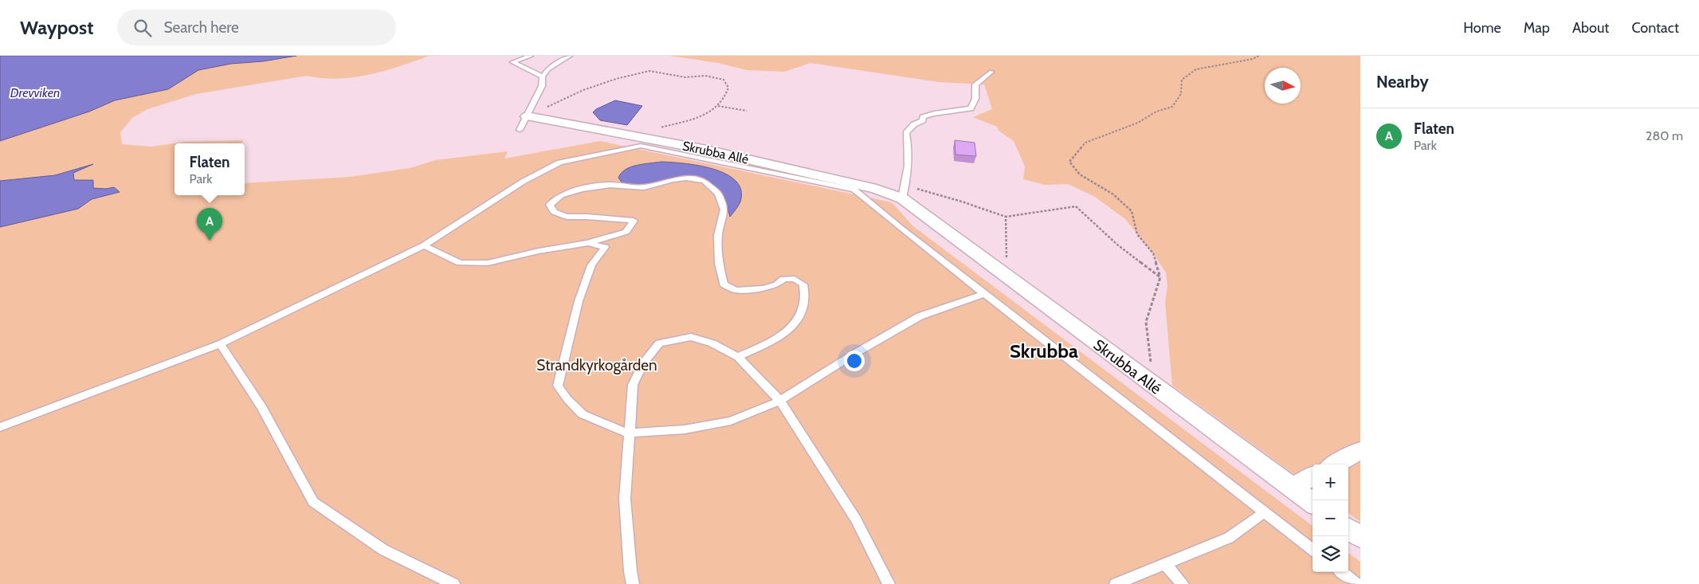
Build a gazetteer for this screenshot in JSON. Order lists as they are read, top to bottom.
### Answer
{
  "streets": {
    "street": ["Skrubba Allé"]
  },
  "districts": ["Skrubba"],
  "water": ["Drevviken"],
  "parks": ["Strandkyrkogården"],
  "north": "right",
  "page": {
    "header": "Waypost",
    "search": "Search here",
    "nav": [
      "Home",
      "Map",
      "About",
      "Contact"
    ],
    "heading": "Nearby",
    "list": [
      {
        "mark": "A",
        "name": "Flaten",
        "note": "Park",
        "value": "280 m"
      }
    ],
    "popup": ["Flaten", "Park"],
    "pins": "A",
    "map_buttons": ["+", "−"]
  }
}
